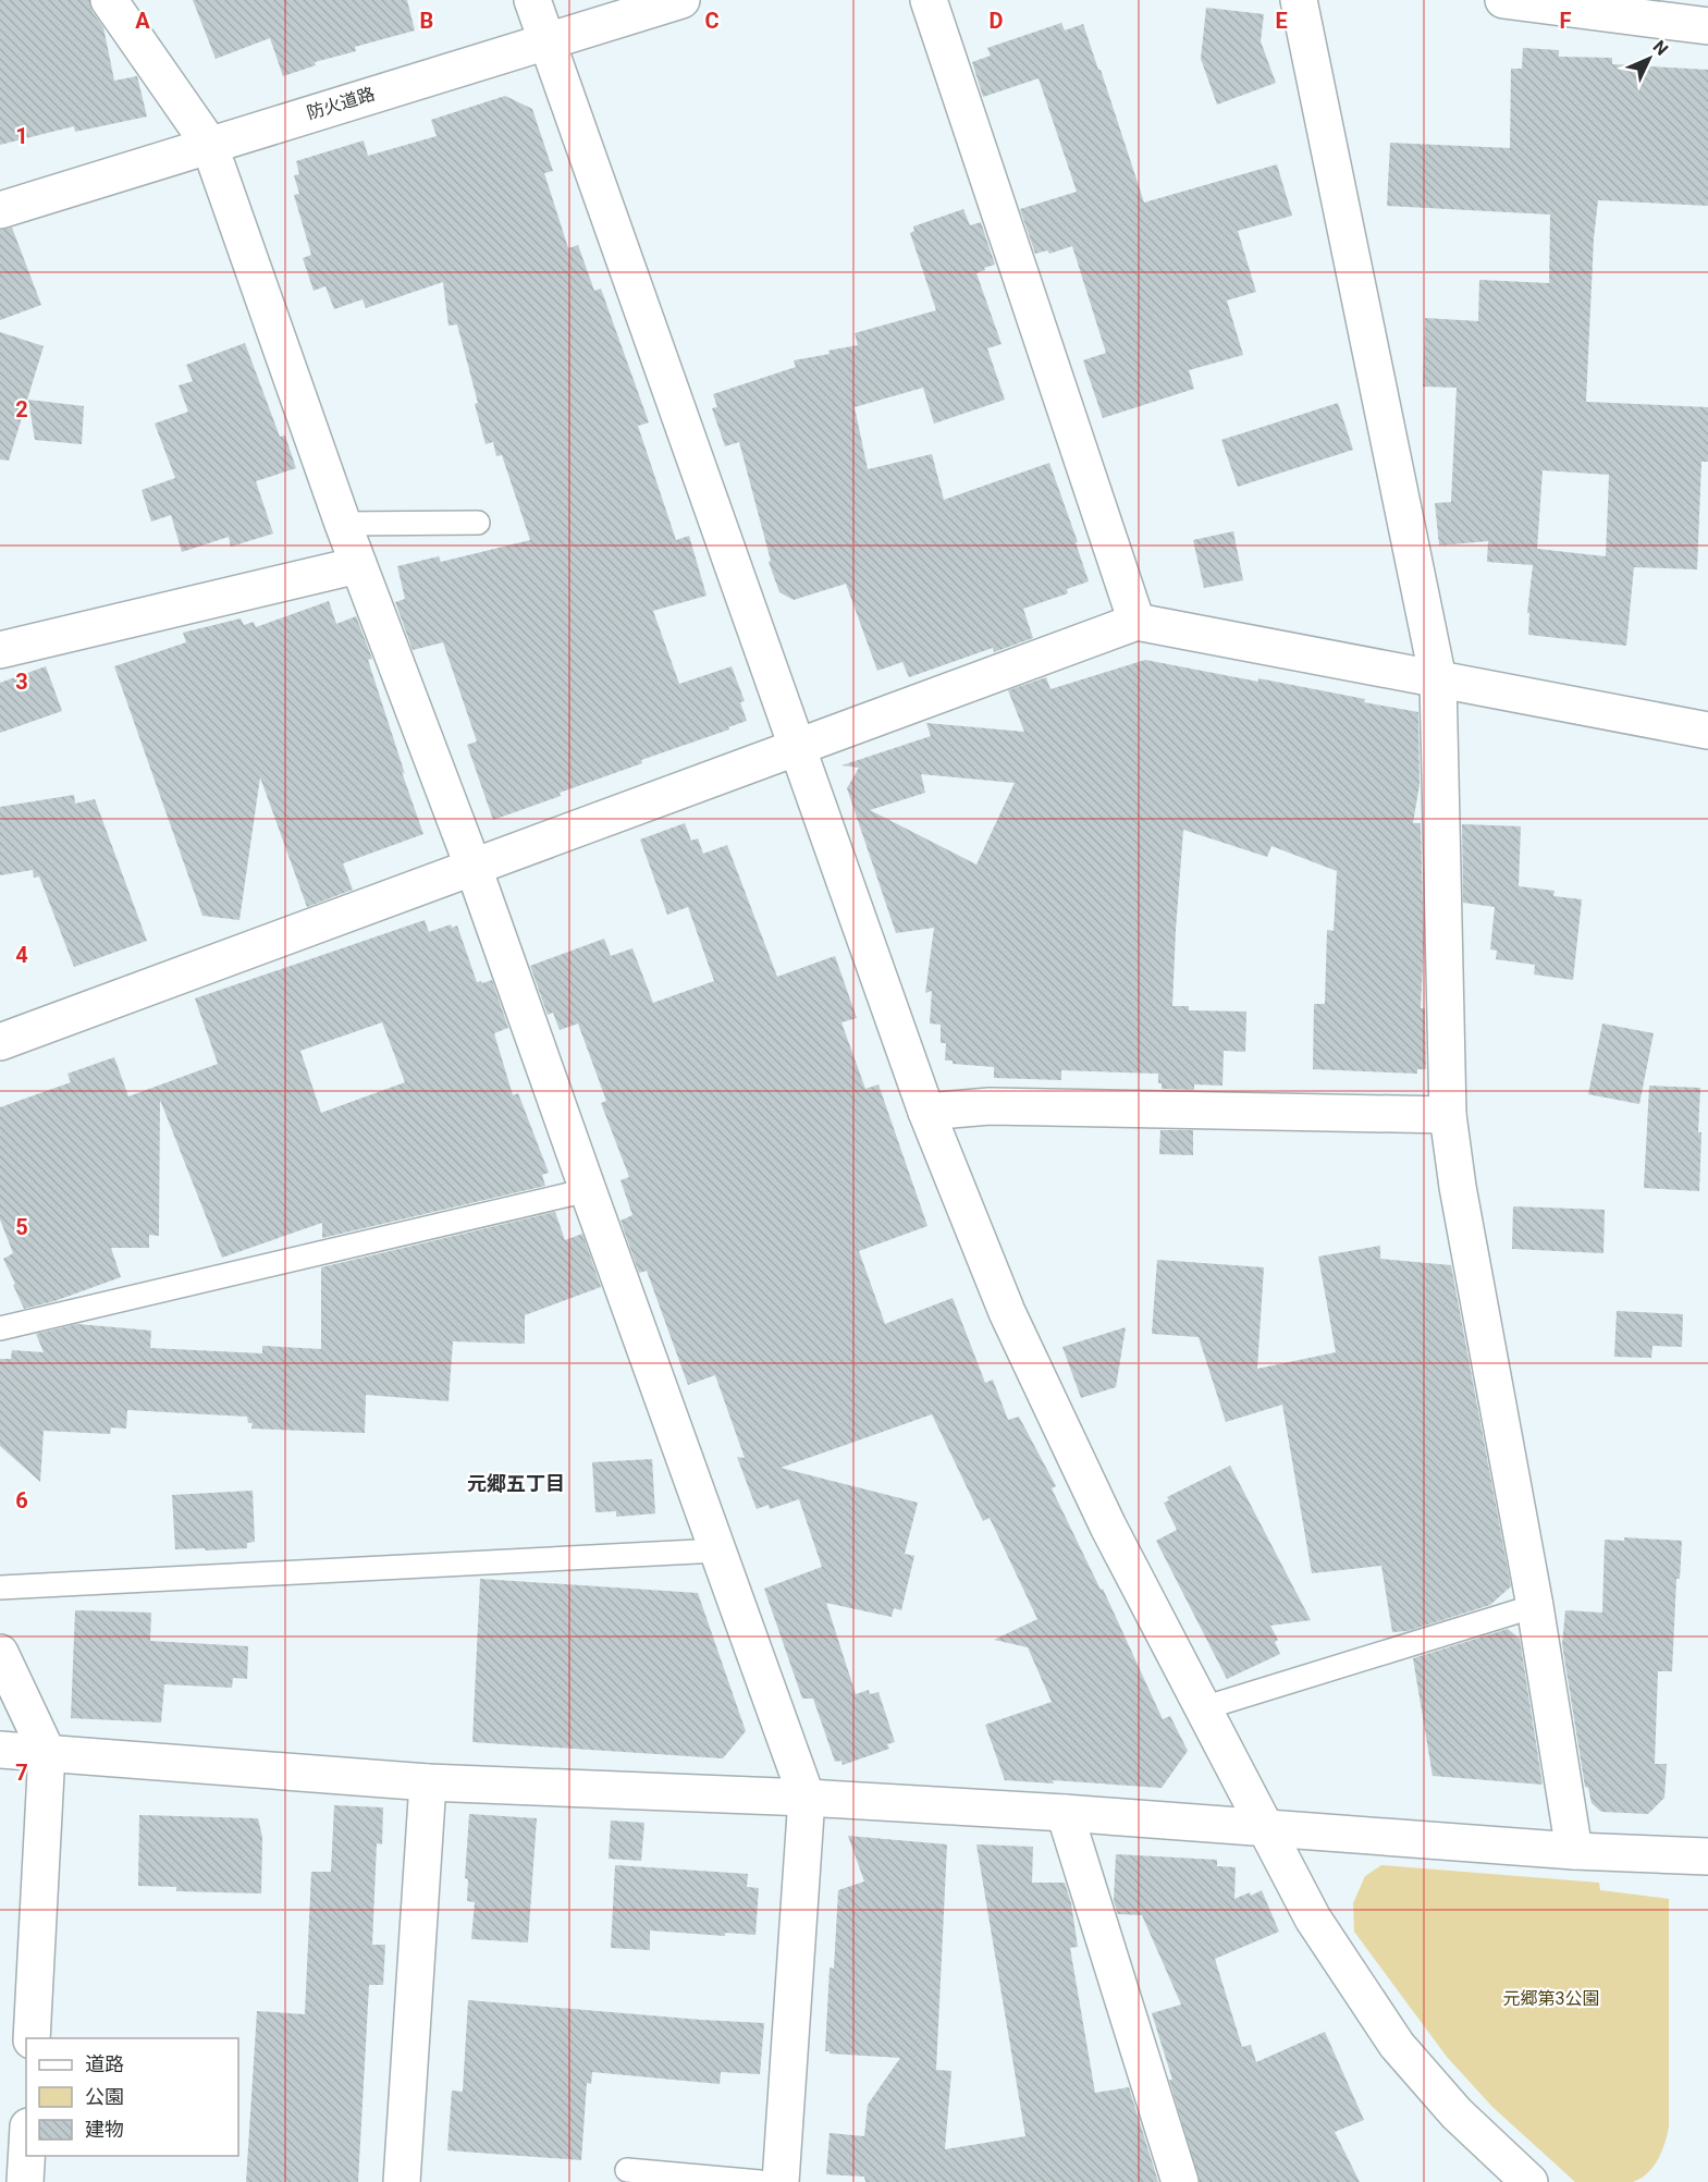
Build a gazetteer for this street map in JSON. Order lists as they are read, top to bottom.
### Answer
{
  "streets": {
    "street": ["防火道路"]
  },
  "districts": ["元郷五丁目"],
  "parks": ["元郷第3公園"],
  "legend": ["道路", "公園", "建物"],
  "north": "top right",
  "grid": {
    "columns": [
      "A",
      "B",
      "C",
      "D",
      "E",
      "F"
    ],
    "rows": [
      "1",
      "2",
      "3",
      "4",
      "5",
      "6",
      "7"
    ]
  }
}
